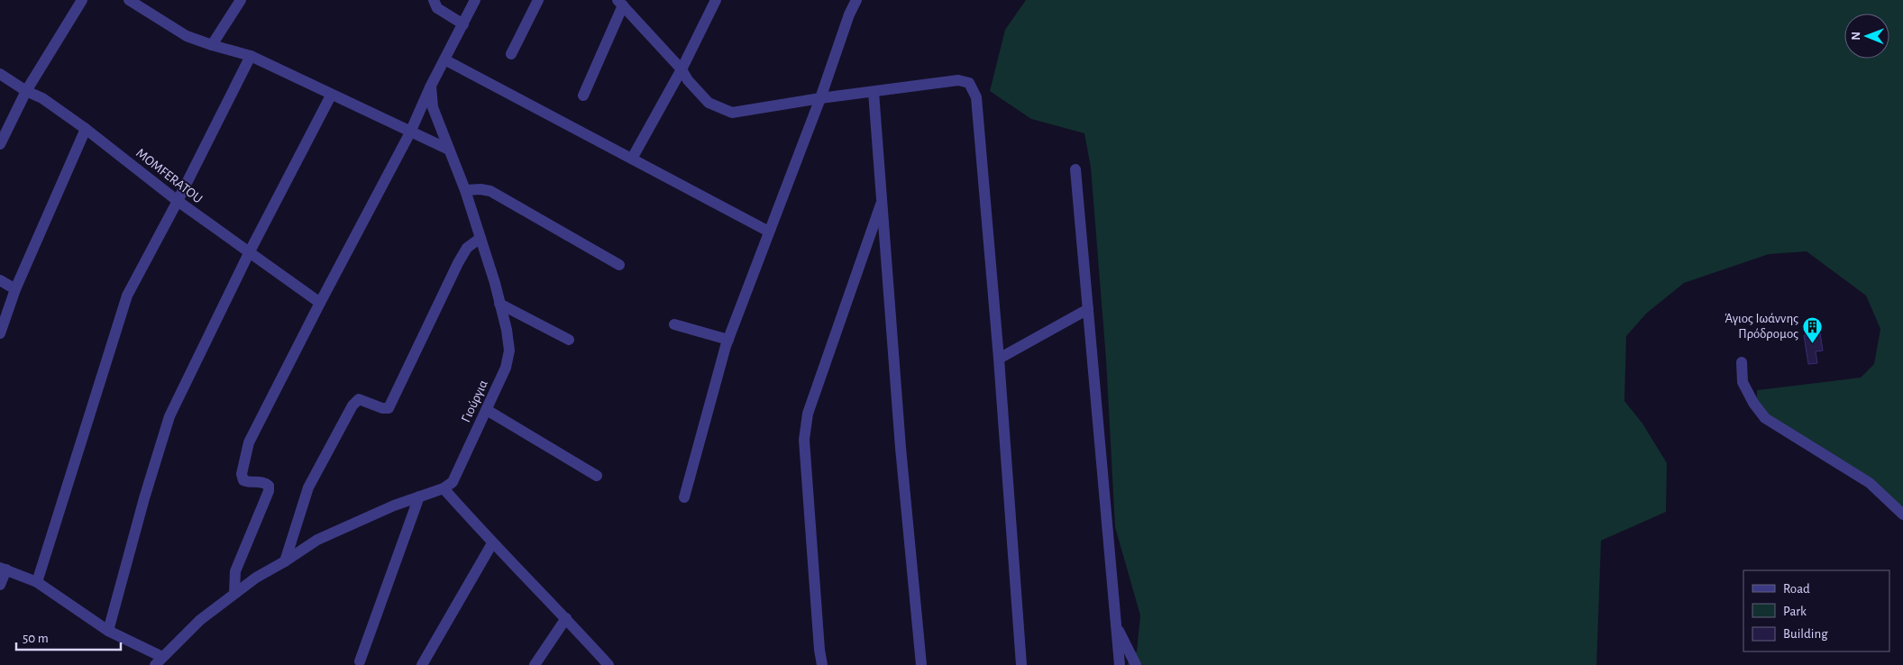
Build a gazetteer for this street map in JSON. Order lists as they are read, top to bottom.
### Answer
{
  "streets": {
    "street": ["MOMFERATOU", "Γιούργια"]
  },
  "places": {
    "building": ["Άγιος Ιωάννης Πρόδρομος"]
  },
  "legend": ["Road", "Park", "Building"],
  "scale_bar": "50 m",
  "north": "left"
}
